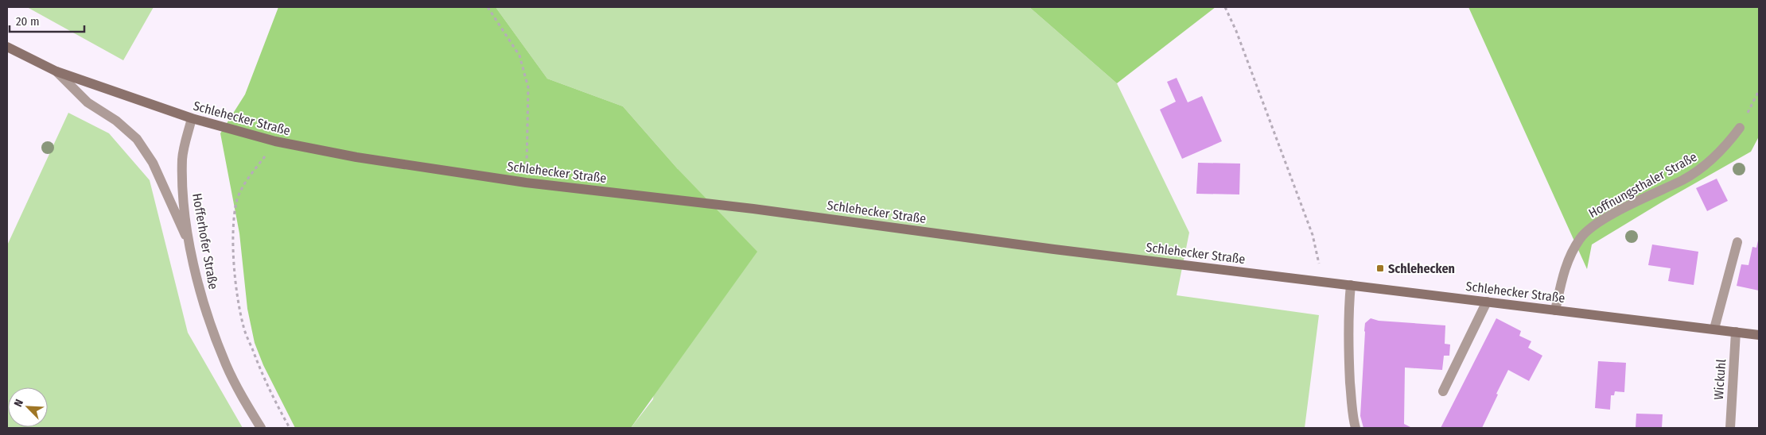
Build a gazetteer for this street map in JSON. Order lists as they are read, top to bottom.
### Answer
{
  "streets": {
    "main road": ["Schlehecker Straße"],
    "street": ["Hoffnungsthaler Straße", "Hofferhofer Straße", "Wickuhl"]
  },
  "crossings": [
    ["Schlehecker Straße", "Hoffnungsthaler Straße"],
    ["Schlehecker Straße", "Hofferhofer Straße"],
    ["Schlehecker Straße", "Wickuhl"]
  ],
  "places": {
    "transit": ["Schlehecken"]
  },
  "scale_bar": "20 m",
  "north": "top left"
}
